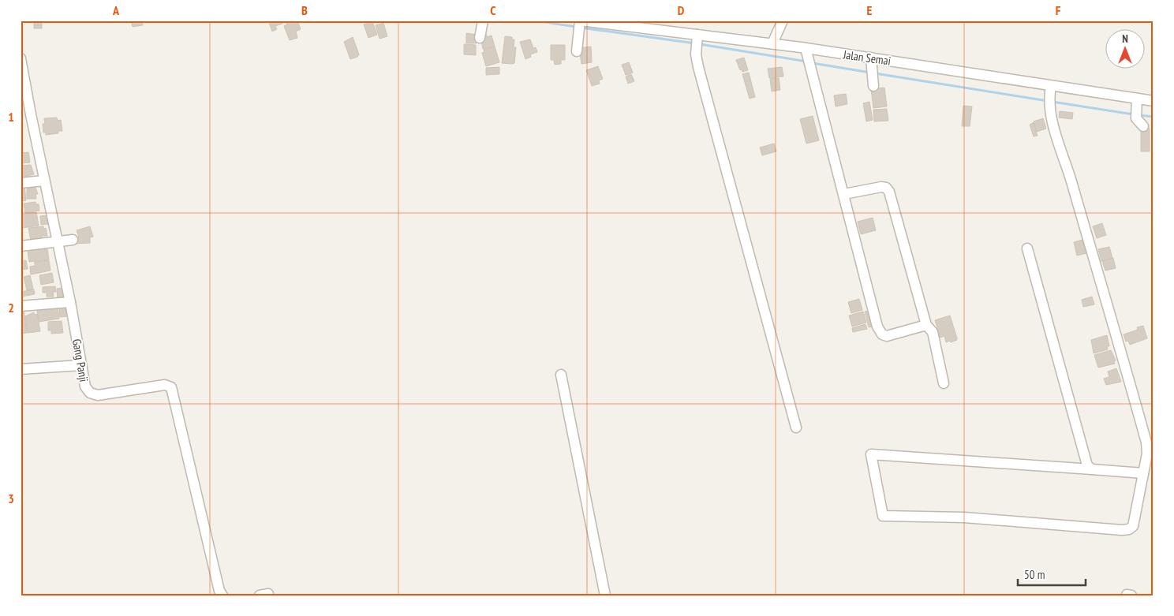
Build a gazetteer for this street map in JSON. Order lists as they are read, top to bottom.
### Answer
{
  "streets": {
    "street": ["Jalan Semai", "Gang Panji"]
  },
  "scale_bar": "50 m",
  "north": "top",
  "grid": {
    "columns": [
      "A",
      "B",
      "C",
      "D",
      "E",
      "F"
    ],
    "rows": ["1", "2", "3"]
  }
}
